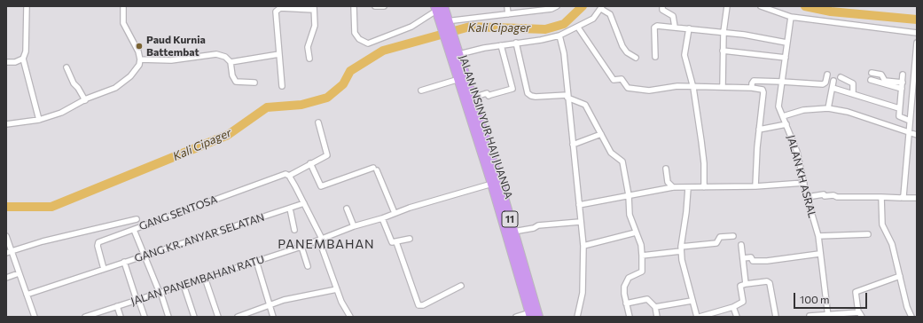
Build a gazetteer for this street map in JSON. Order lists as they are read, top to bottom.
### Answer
{
  "streets": {
    "highway": ["JALAN INSINYUR HAJI JUANDA", "11"],
    "street": [
      "JALAN KH ASRAL",
      "GANG SENTOSA",
      "GANG KR. ANYAR SELATAN",
      "JALAN PANEMBAHAN RATU"
    ]
  },
  "crossings": [
    ["JALAN INSINYUR HAJI JUANDA", "JALAN PANEMBAHAN RATU"],
    ["GANG SENTOSA", "GANG KR. ANYAR SELATAN"]
  ],
  "districts": ["PANEMBAHAN"],
  "water": ["Kali Cipager"],
  "places": ["Paud Kurnia Battembat"],
  "scale_bar": "100 m"
}
